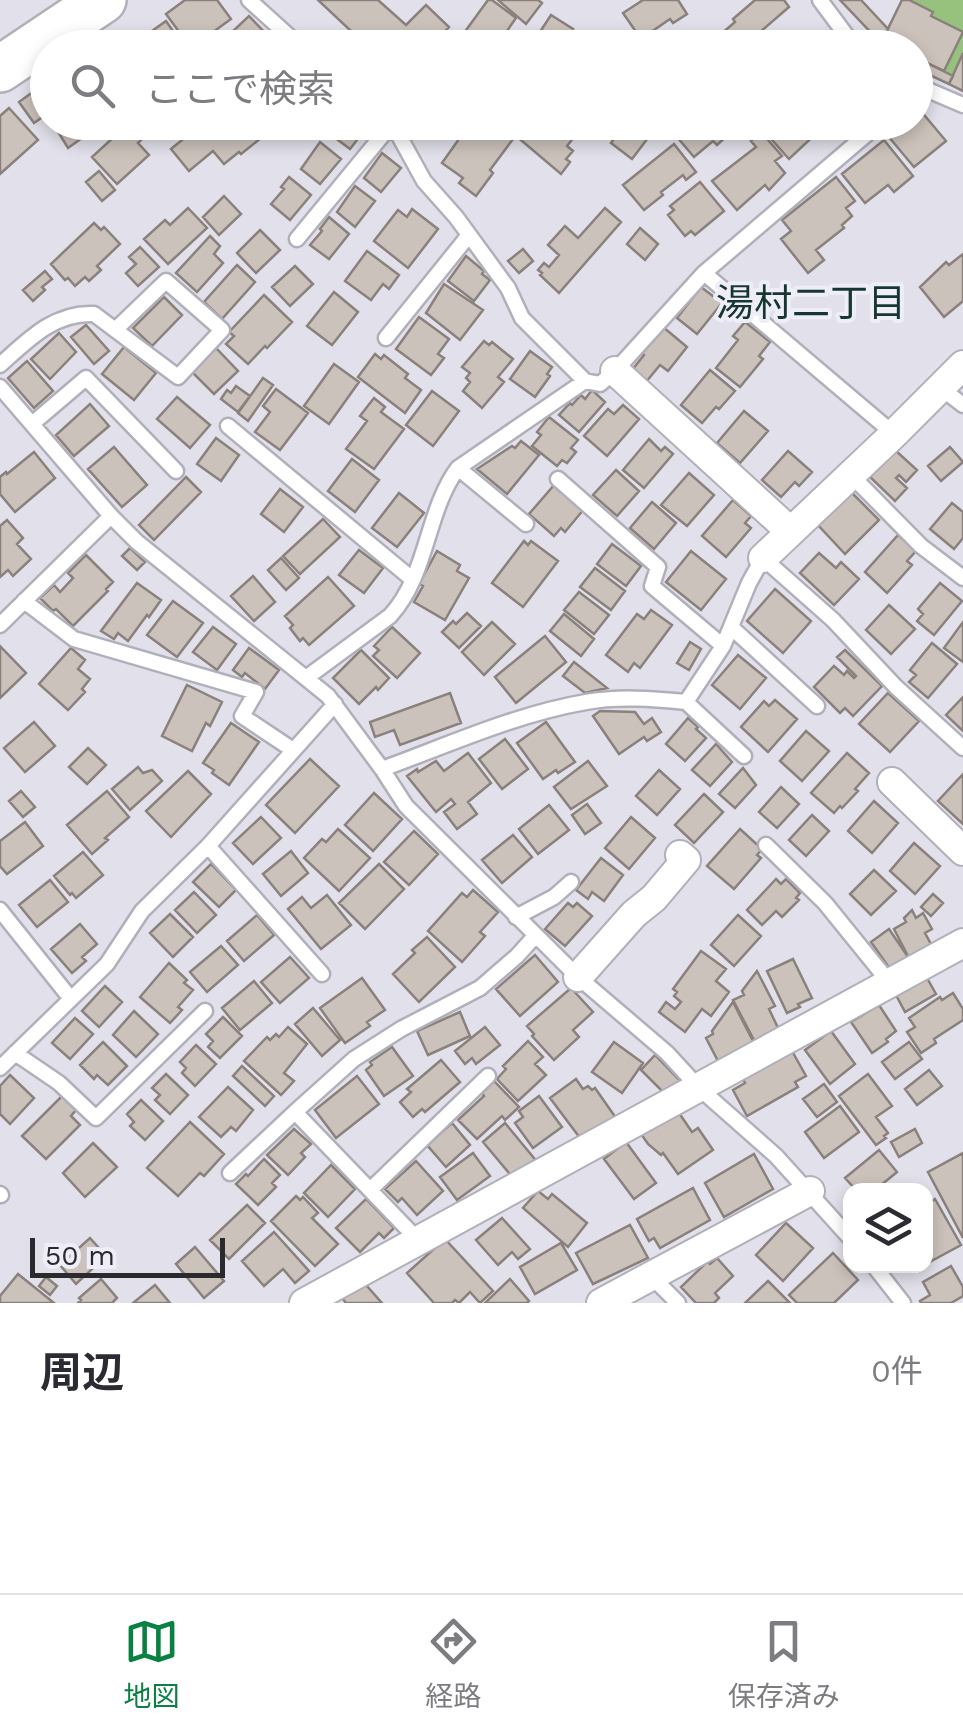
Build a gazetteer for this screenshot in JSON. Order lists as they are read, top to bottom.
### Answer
{
  "districts": ["湯村二丁目"],
  "scale_bar": "50 m",
  "page": {
    "search": "ここで検索",
    "scale": "50 m",
    "heading": ["周辺", "0件"],
    "nav": ["地図", "経路", "保存済み"]
  }
}
